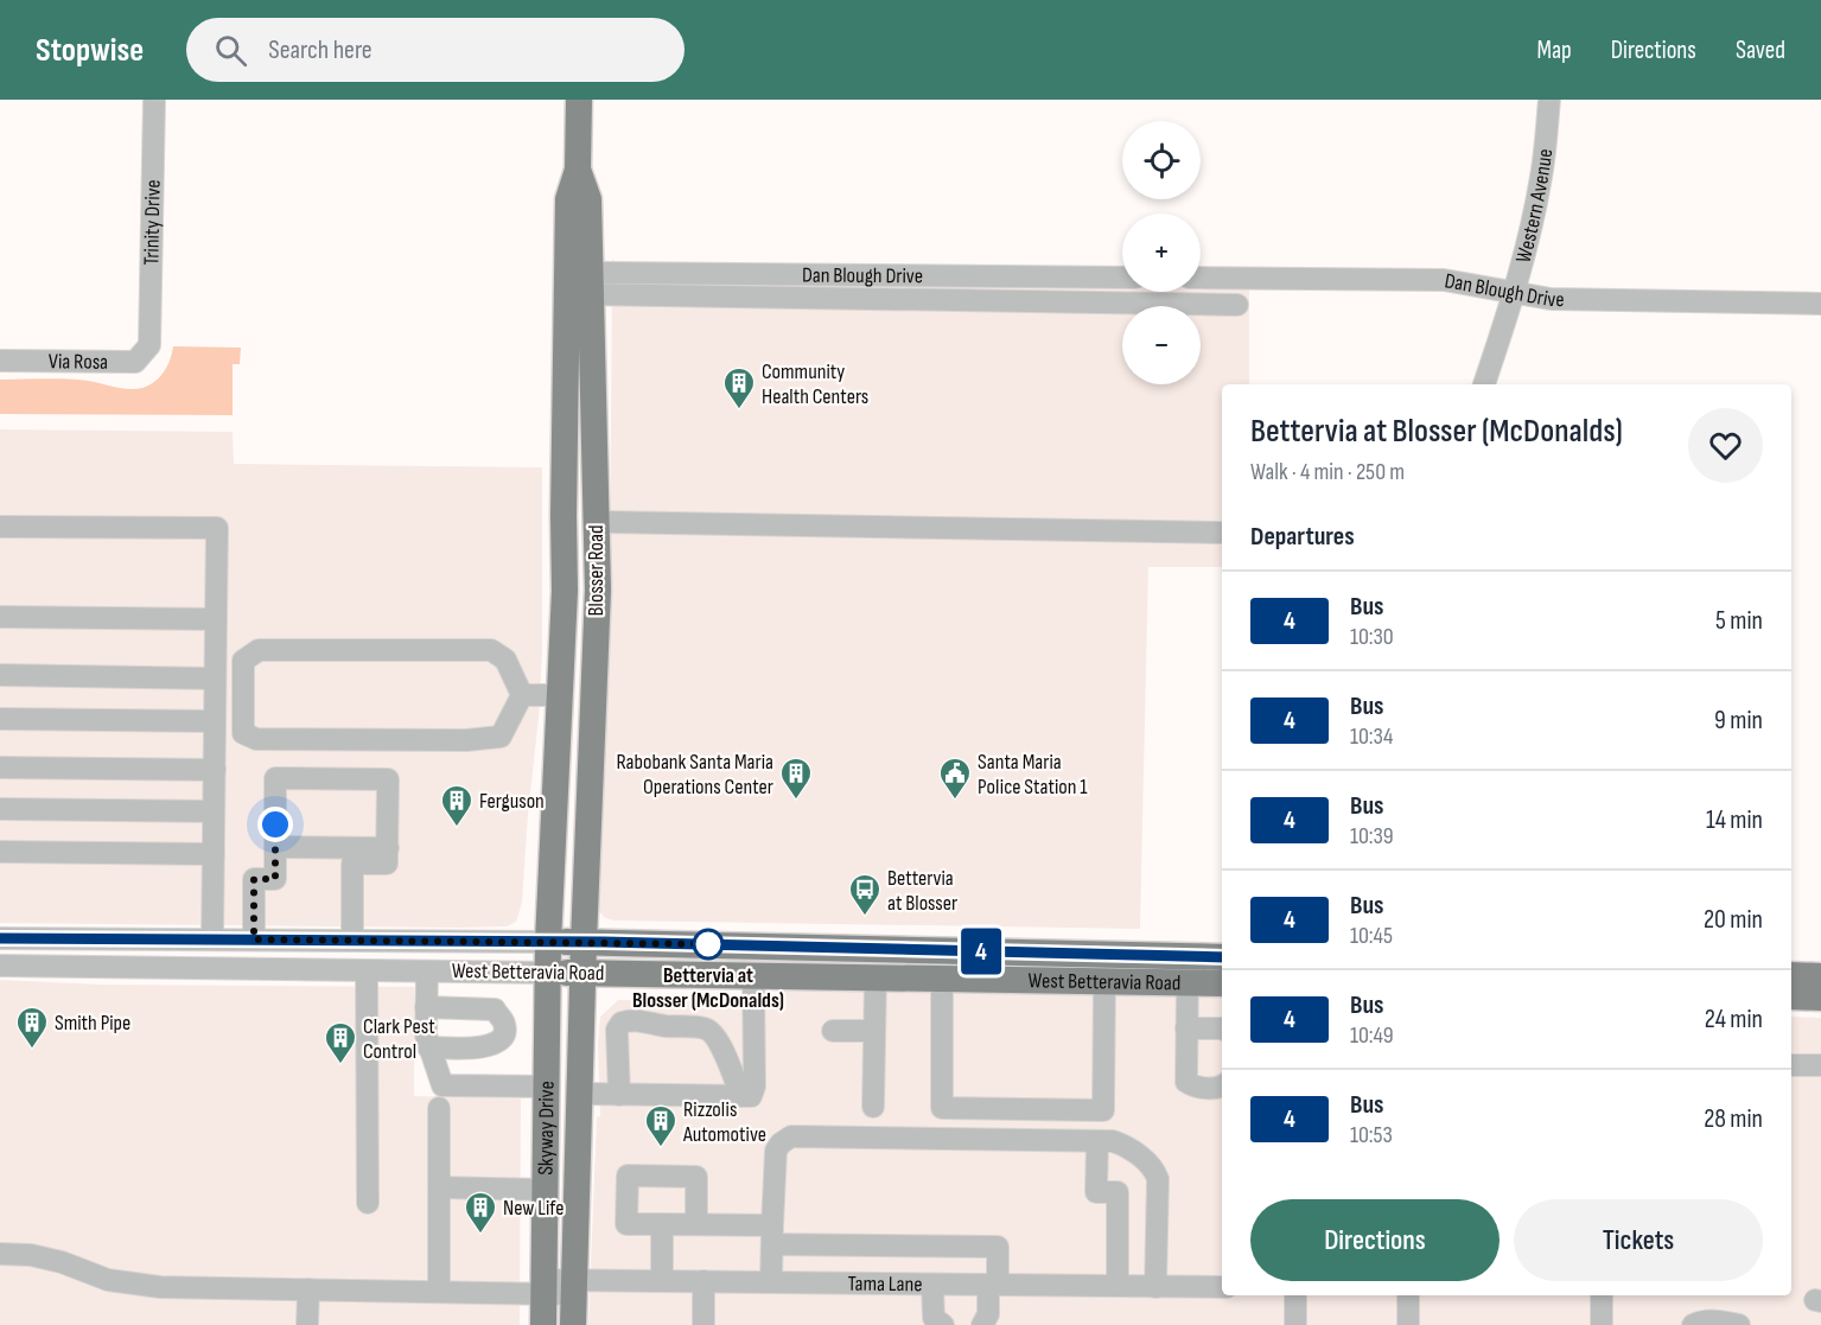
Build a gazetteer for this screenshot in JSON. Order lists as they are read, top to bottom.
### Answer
{
  "streets": {
    "main road": ["Blosser Road", "West Betteravia Road", "Skyway Drive"],
    "street": [
      "Western Avenue",
      "Trinity Drive",
      "Dan Blough Drive",
      "Via Rosa",
      "Tama Lane"
    ]
  },
  "crossings": [
    ["Western Avenue", "Dan Blough Drive"],
    ["Trinity Drive", "Via Rosa"],
    ["Dan Blough Drive", "Blosser Road"],
    ["Blosser Road", "West Betteravia Road"],
    ["Blosser Road", "Skyway Drive"],
    ["West Betteravia Road", "Skyway Drive"],
    ["Skyway Drive", "Tama Lane"]
  ],
  "places": {
    "building": [
      "Community Health Centers",
      "Rabobank Santa Maria Operations Center",
      "Ferguson",
      "Smith Pipe",
      "Clark Pest Control",
      "Rizzolis Automotive",
      "New Life"
    ],
    "public building": ["Santa Maria Police Station 1"],
    "bus stop": ["Bettervia at Blosser"],
    "other": ["Bettervia at Blosser (McDonalds)"]
  },
  "lines": ["bus line 4"],
  "page": {
    "header": "Stopwise",
    "search": "Search here",
    "nav": ["Map", "Directions", "Saved"],
    "on_map": "4",
    "map_buttons": ["+", "−"],
    "heading": [
      ["Bettervia at Blosser (McDonalds)", "Walk · 4 min · 250 m"],
      "Departures"
    ],
    "list": [
      {
        "mark": "4",
        "name": "Bus",
        "note": "10:30",
        "value": "5 min"
      },
      {
        "mark": "4",
        "name": "Bus",
        "note": "10:34",
        "value": "9 min"
      },
      {
        "mark": "4",
        "name": "Bus",
        "note": "10:39",
        "value": "14 min"
      },
      {
        "mark": "4",
        "name": "Bus",
        "note": "10:45",
        "value": "20 min"
      },
      {
        "mark": "4",
        "name": "Bus",
        "note": "10:49",
        "value": "24 min"
      },
      {
        "mark": "4",
        "name": "Bus",
        "note": "10:53",
        "value": "28 min"
      }
    ],
    "buttons": ["Directions", "Tickets"]
  }
}
